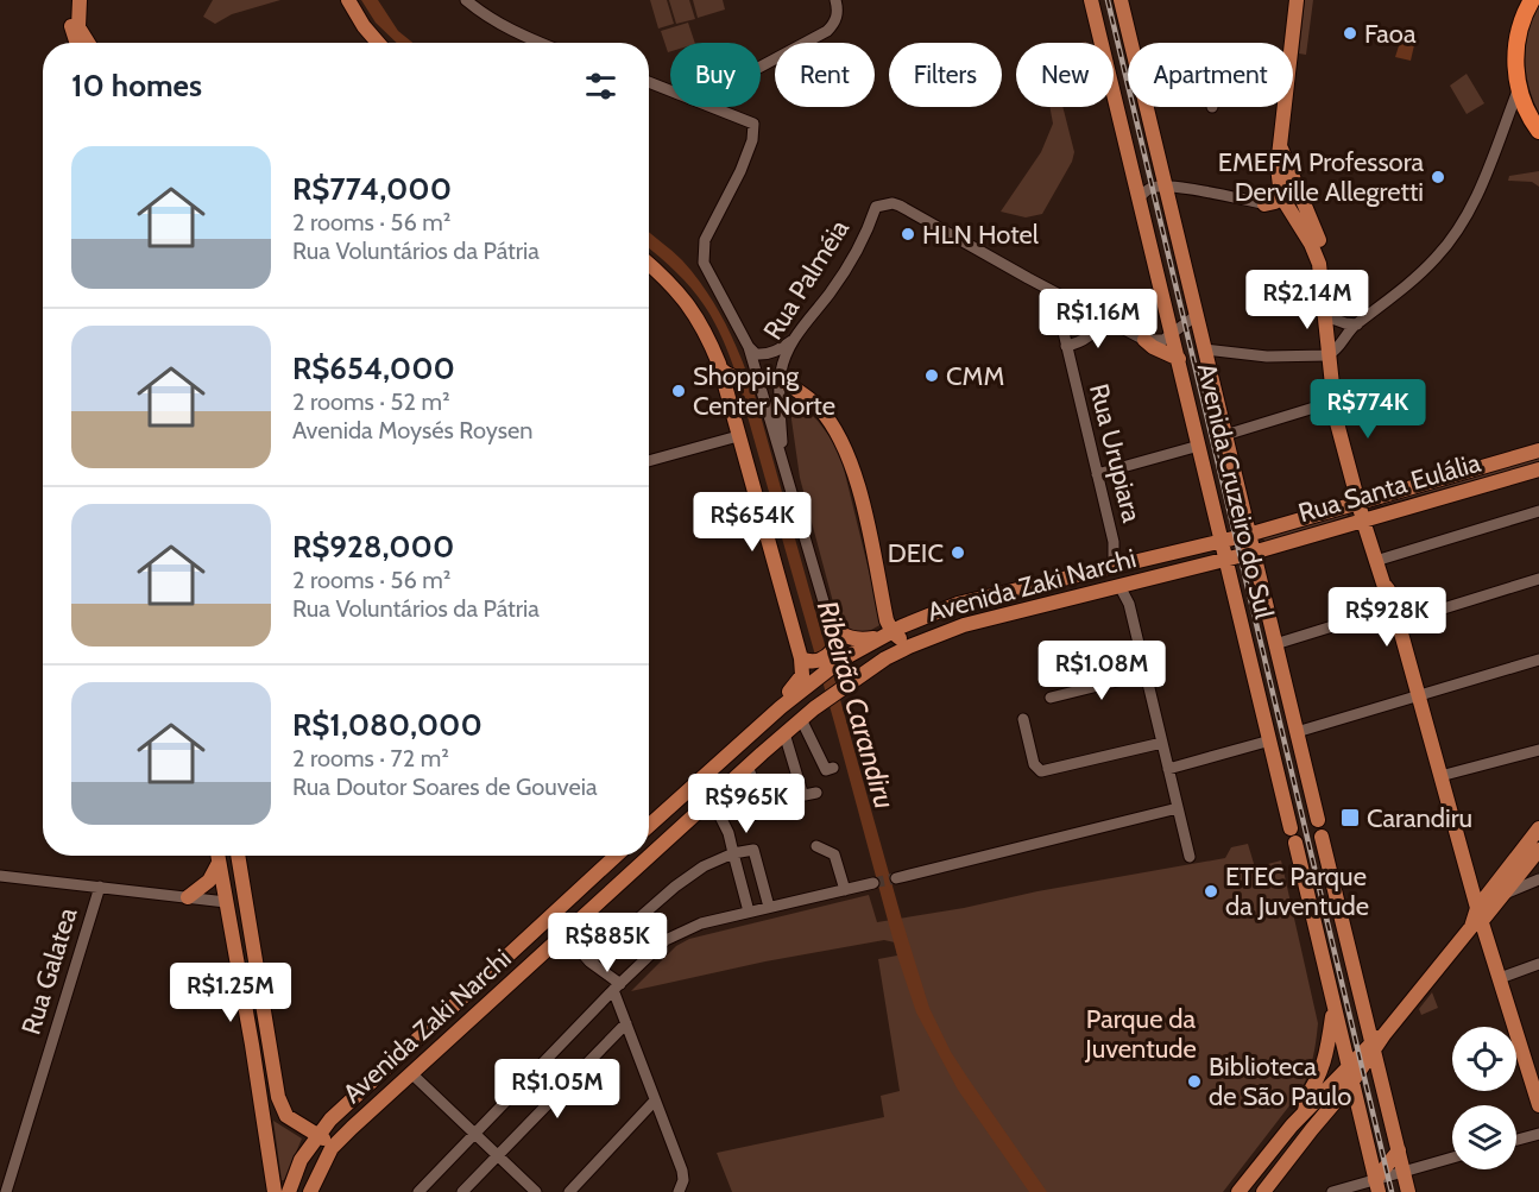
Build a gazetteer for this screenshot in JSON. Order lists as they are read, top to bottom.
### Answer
{
  "streets": {
    "main road": ["Rua Santa Eulália", "Avenida Cruzeiro do Sul", "Avenida Zaki Narchi"],
    "street": ["Rua Palméia", "Rua Urupiara", "Rua Galatea"]
  },
  "crossings": [
    ["Rua Palméia", "Rua Urupiara"],
    ["Rua Urupiara", "Avenida Zaki Narchi"],
    ["Rua Santa Eulália", "Avenida Cruzeiro do Sul"],
    ["Rua Santa Eulália", "Avenida Zaki Narchi"],
    ["Avenida Cruzeiro do Sul", "Avenida Zaki Narchi"]
  ],
  "water": ["Ribeirão Carandiru"],
  "parks": ["Parque da Juventude"],
  "places": {
    "other": [
      "Faoa",
      "EMEFM Professora Derville Allegretti",
      "HLN Hotel",
      "CMM",
      "Shopping Center Norte",
      "DEIC",
      "ETEC Parque da Juventude",
      "Biblioteca de São Paulo"
    ],
    "transit": ["Carandiru"]
  },
  "page": {
    "chip": [
      "Buy",
      "Rent",
      "Filters",
      "New",
      "Apartment"
    ],
    "heading": "10 homes",
    "list": [
      {
        "name": "R$774,000",
        "note": "2 rooms · 56 m² · Rua Voluntários da Pátria"
      },
      {
        "name": "R$654,000",
        "note": "2 rooms · 52 m² · Avenida Moysés Roysen"
      },
      {
        "name": "R$928,000",
        "note": "2 rooms · 56 m² · Rua Voluntários da Pátria"
      },
      {
        "name": "R$1,080,000",
        "note": "2 rooms · 72 m² · Rua Doutor Soares de Gouveia"
      }
    ],
    "price": [
      "R$2.14M",
      "R$1.16M",
      "R$774K",
      "R$654K",
      "R$928K",
      "R$1.08M",
      "R$965K",
      "R$885K",
      "R$1.25M",
      "R$1.05M"
    ]
  }
}
